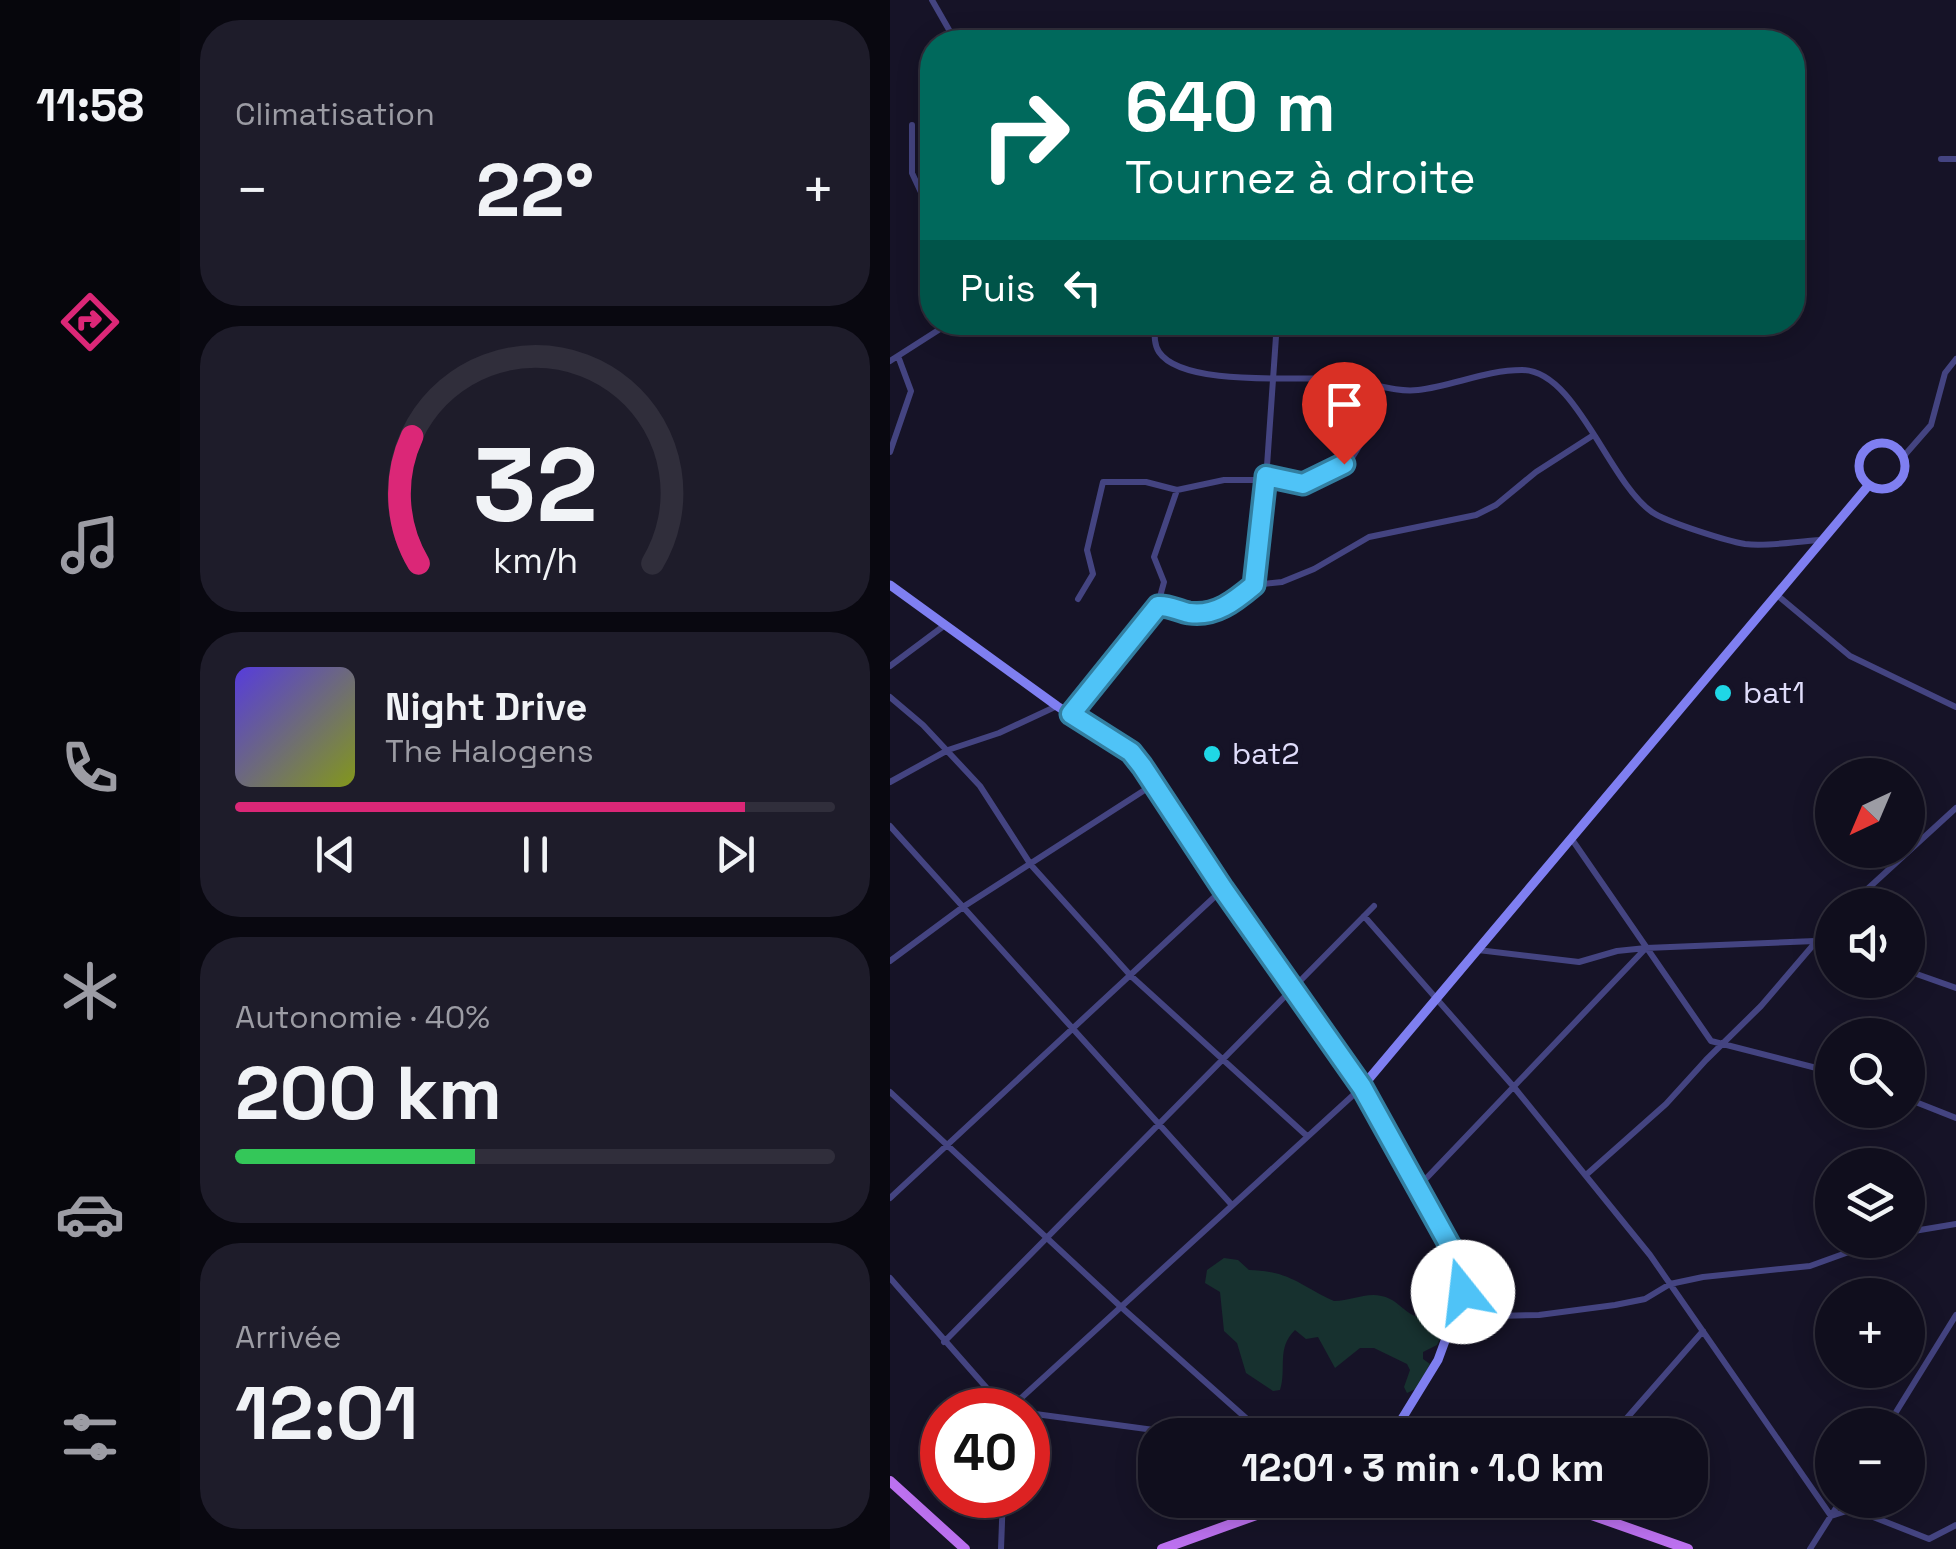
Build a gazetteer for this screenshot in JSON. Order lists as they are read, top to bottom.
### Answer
{
  "places": ["bat1", "bat2"],
  "north": "bottom left",
  "page": {
    "tabs": "11:58",
    "tile": [
      "Climatisation",
      ["Autonomie · 40%", "200 km"],
      ["Arrivée", "12:01"]
    ],
    "turn": ["640 m", "Tournez à droite"],
    "heat": ["−", "22°", "+"],
    "then": "Puis",
    "song": ["Night Drive", "The Halogens"],
    "map_buttons": ["+", "−"],
    "limit": "40",
    "trip": "12:01 · 3 min · 1.0 km",
    "gauge": ["32", "km/h"]
  }
}
